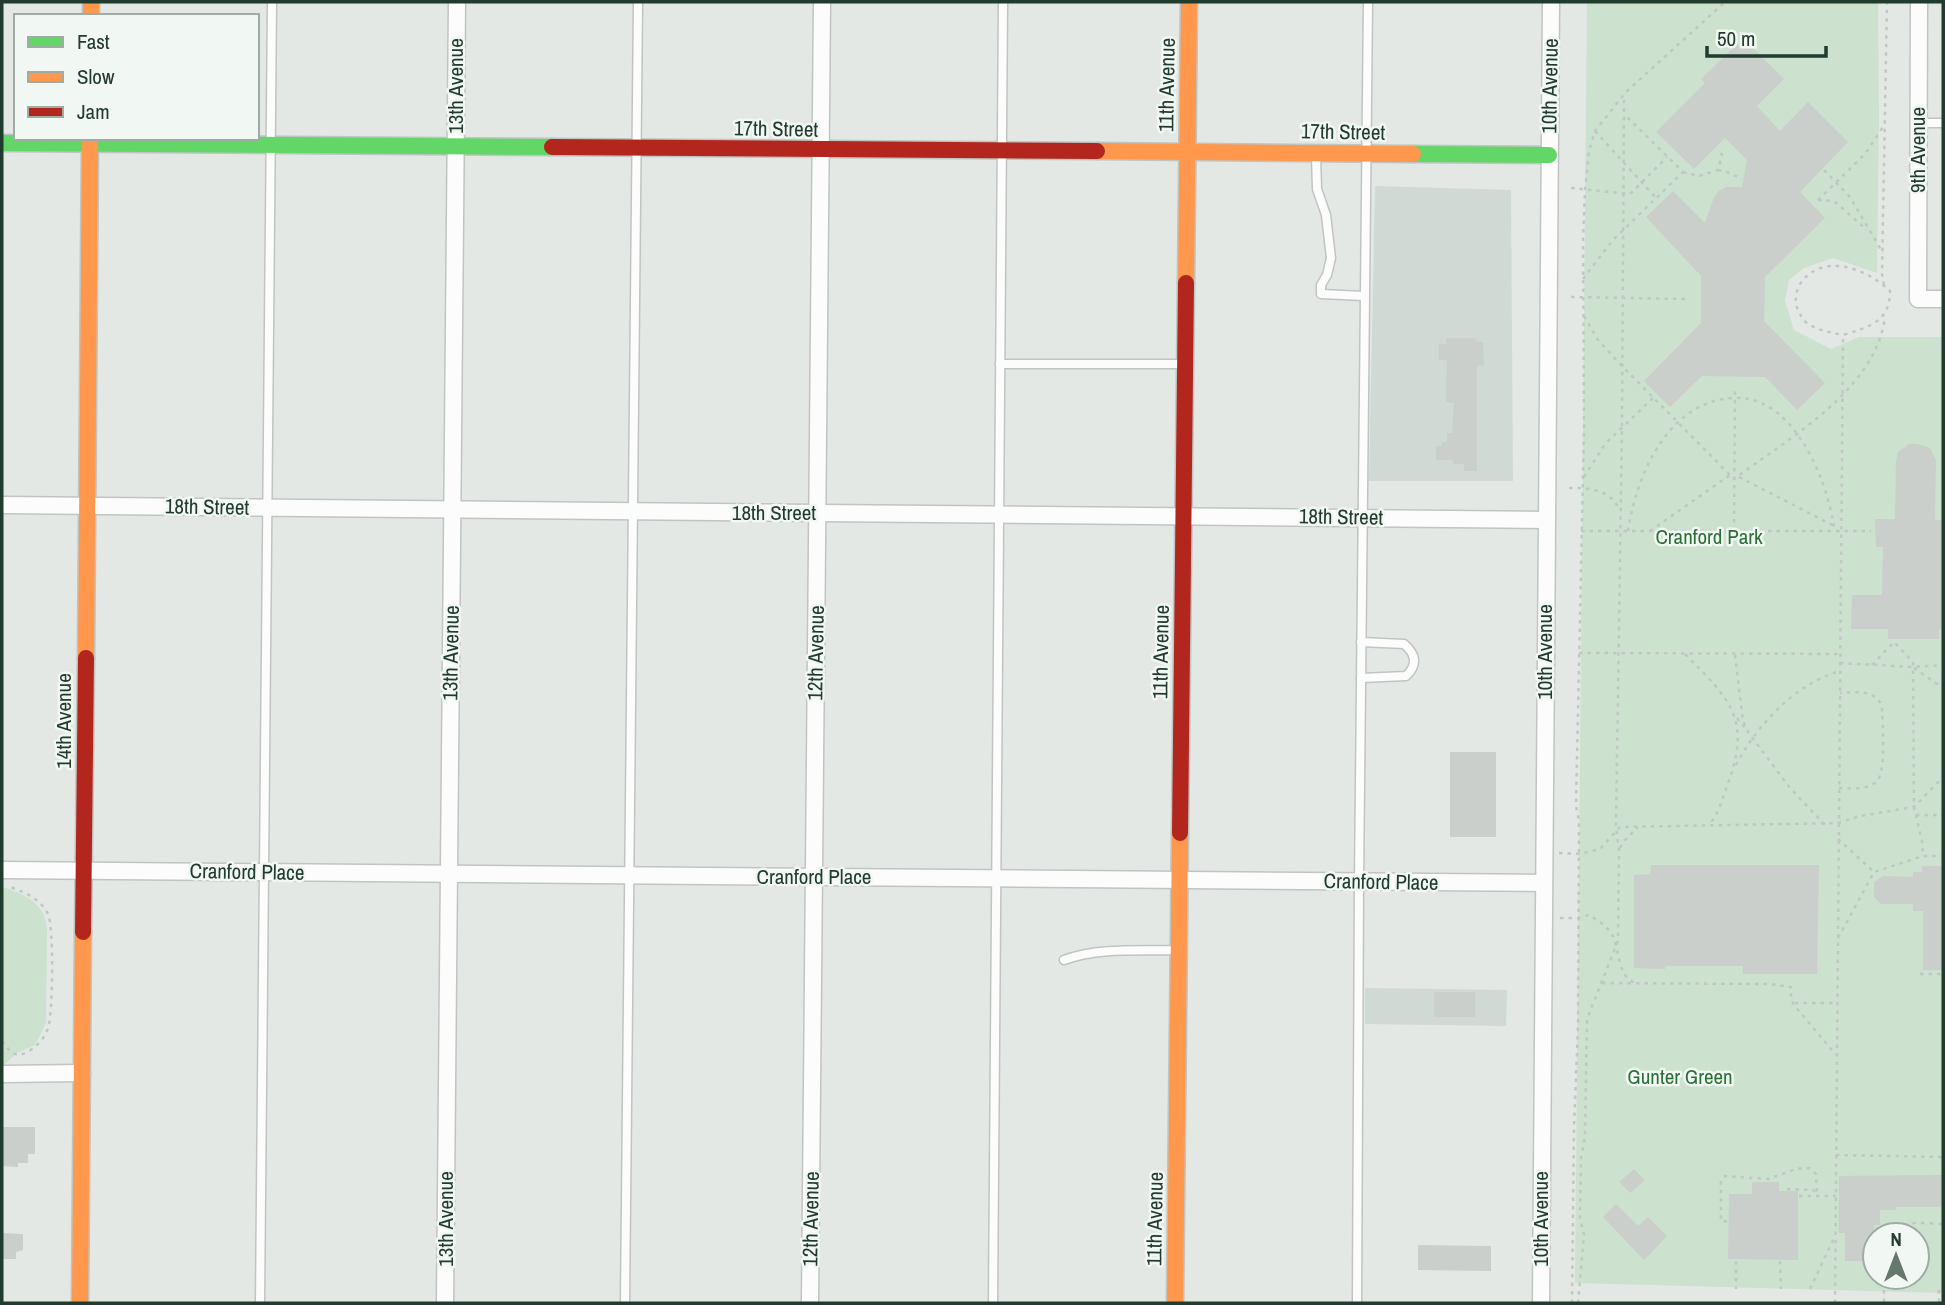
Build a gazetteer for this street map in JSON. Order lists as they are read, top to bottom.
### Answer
{
  "streets": {
    "street": [
      "11th Avenue",
      "13th Avenue",
      "10th Avenue",
      "17th Street",
      "9th Avenue",
      "18th Street",
      "12th Avenue",
      "14th Avenue",
      "Cranford Place"
    ]
  },
  "crossings": [
    ["11th Avenue", "17th Street"],
    ["11th Avenue", "18th Street"],
    ["11th Avenue", "Cranford Place"],
    ["13th Avenue", "17th Street"],
    ["13th Avenue", "18th Street"],
    ["13th Avenue", "Cranford Place"],
    ["10th Avenue", "17th Street"],
    ["10th Avenue", "18th Street"],
    ["10th Avenue", "Cranford Place"],
    ["17th Street", "12th Avenue"],
    ["17th Street", "14th Avenue"],
    ["18th Street", "12th Avenue"],
    ["18th Street", "14th Avenue"],
    ["12th Avenue", "Cranford Place"],
    ["14th Avenue", "Cranford Place"]
  ],
  "parks": ["Cranford Park", "Gunter Green"],
  "legend": ["Fast", "Slow", "Jam"],
  "scale_bar": "50 m",
  "north": "top"
}
